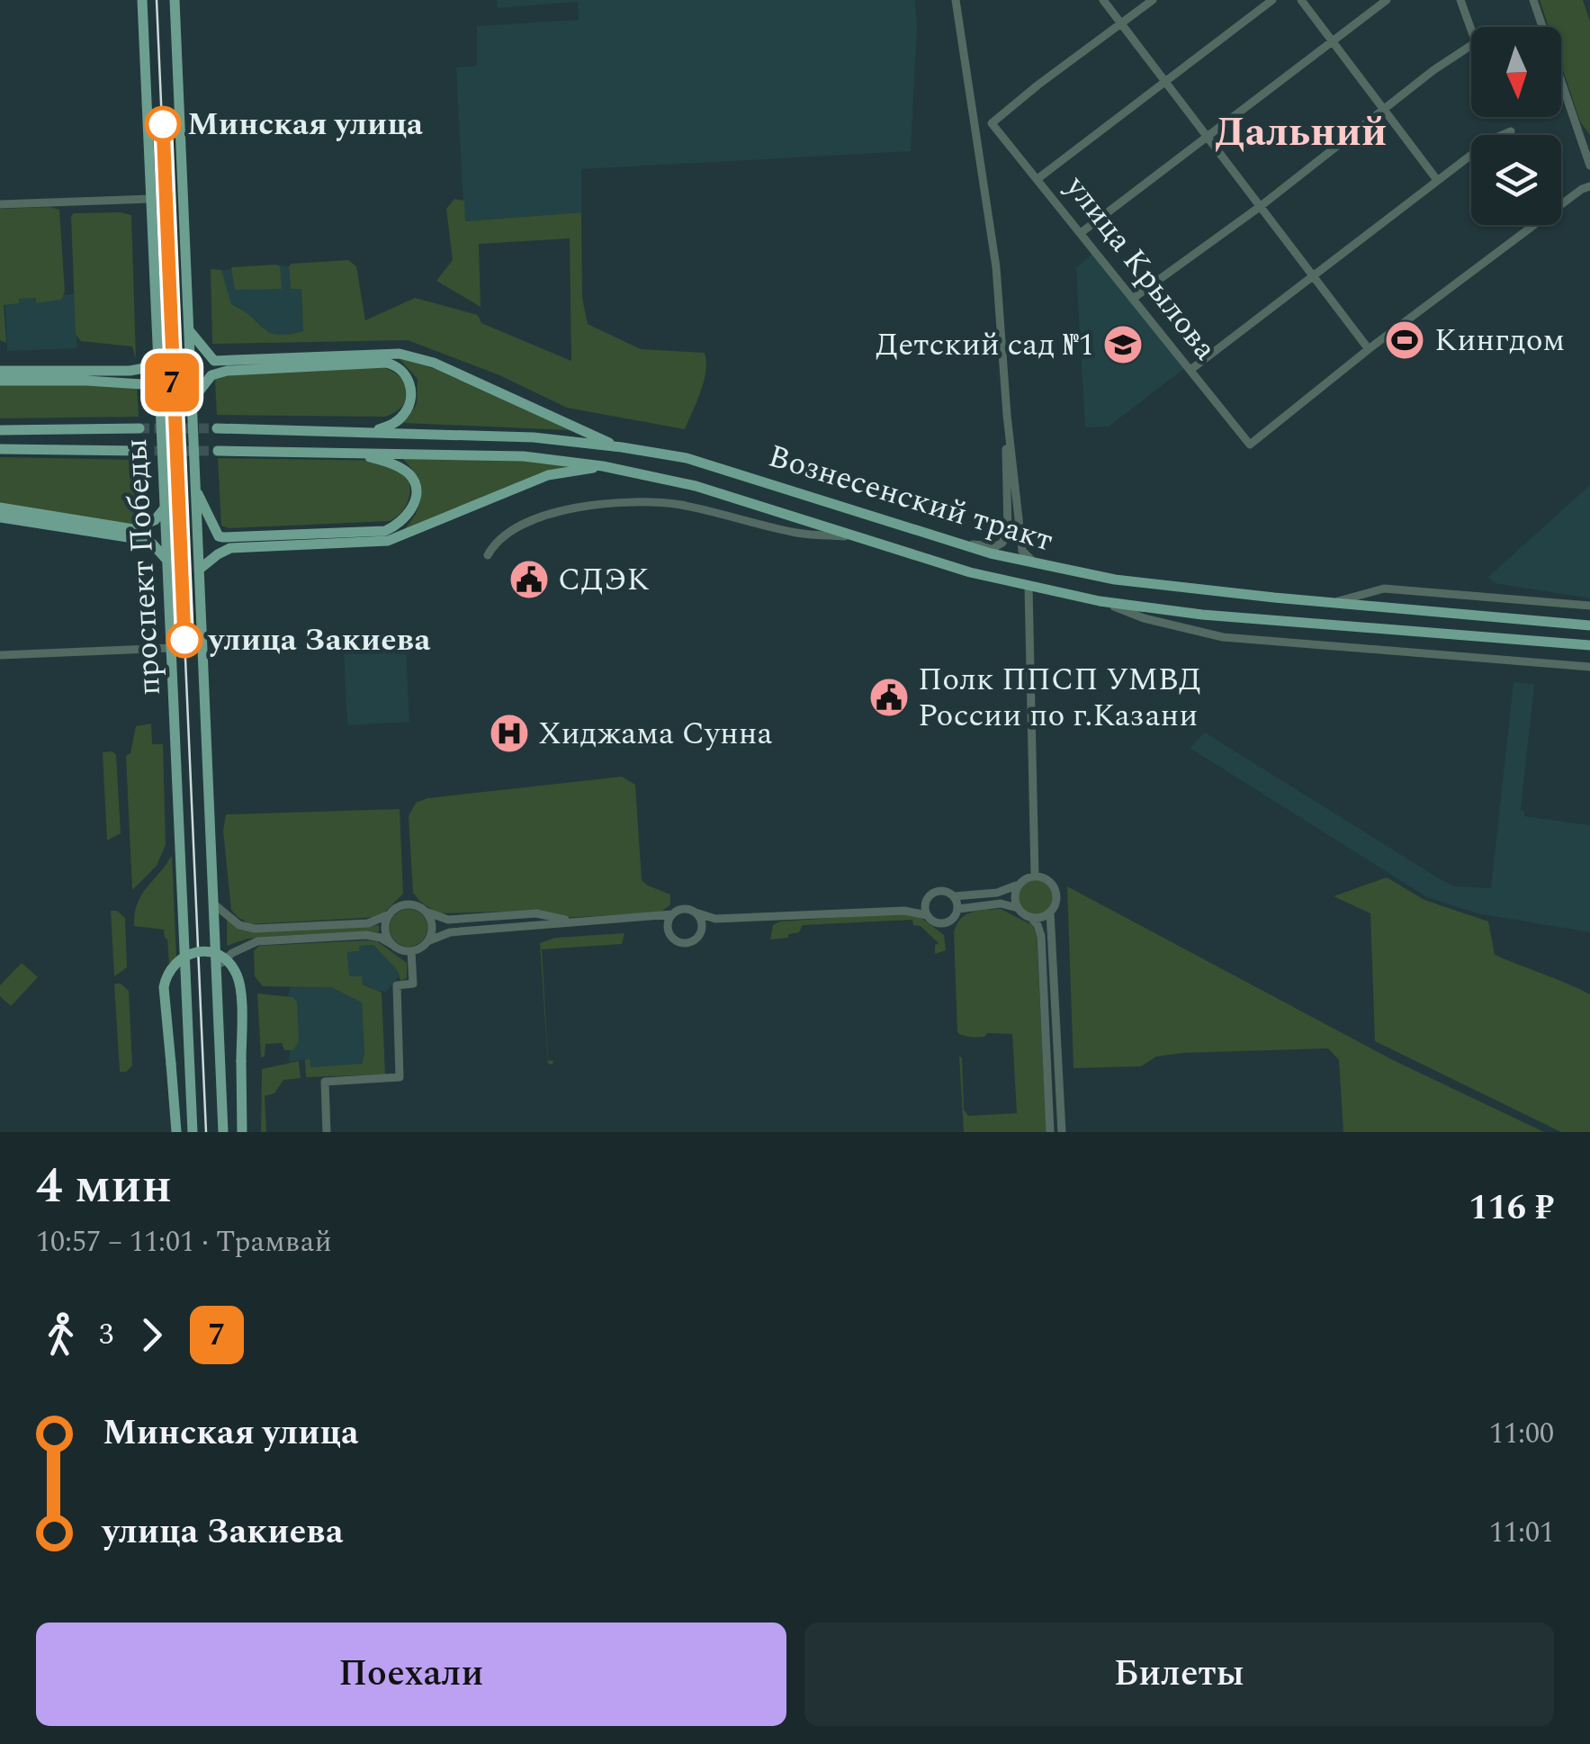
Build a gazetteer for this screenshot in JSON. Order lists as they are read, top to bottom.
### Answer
{
  "streets": {
    "main road": ["Вознесенский тракт", "проспект Победы"],
    "street": ["улица Крылова"]
  },
  "districts": ["Дальний"],
  "places": {
    "other": ["Минская улица", "улица Закиева"],
    "sports": ["Кингдом"],
    "school or university": ["Детский сад №1"],
    "public building": ["СДЭК", "Полк ППСП УМВД России по г.Казани"],
    "hospital": ["Хиджама Сунна"]
  },
  "lines": ["tram line 7"],
  "north": "bottom",
  "page": {
    "on_map": "7",
    "heading": ["4 мин", "10:57 – 11:01 · Трамвай", "116 ₽"],
    "legs": ["3", "7"],
    "list": [
      {
        "name": "Минская улица",
        "value": "11:00"
      },
      {
        "name": "улица Закиева",
        "value": "11:01"
      }
    ],
    "buttons": ["Поехали", "Билеты"]
  }
}
